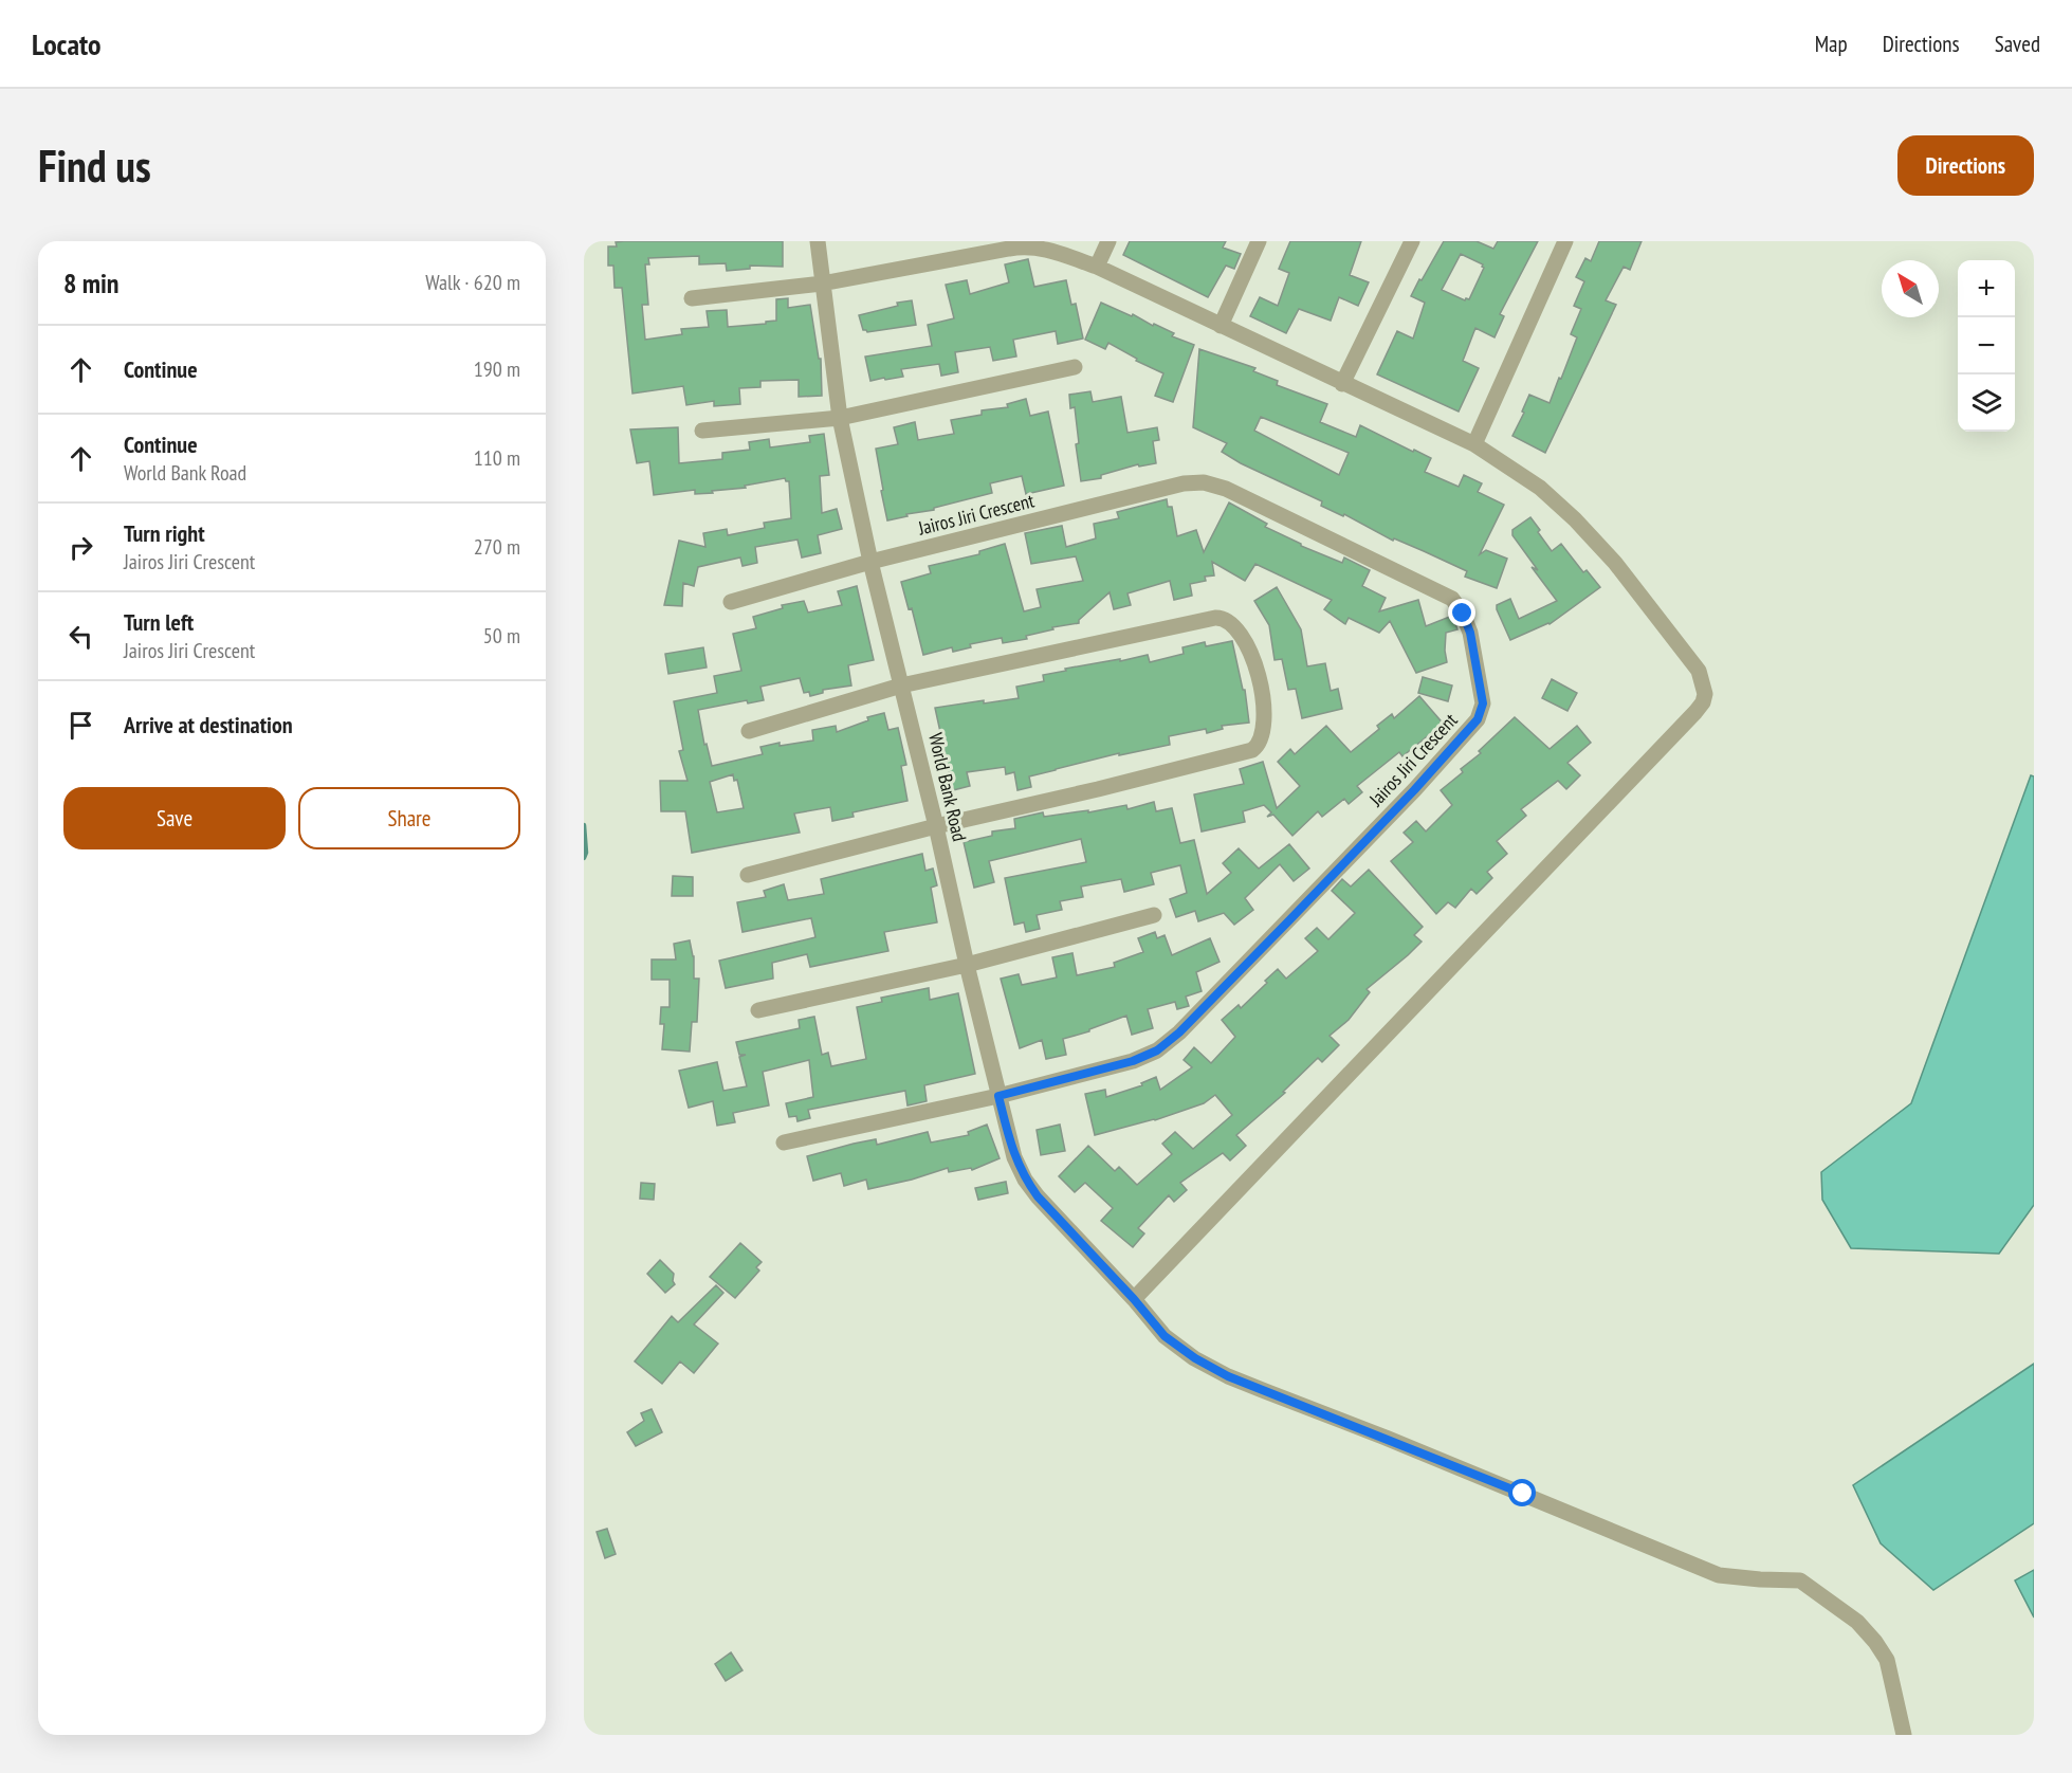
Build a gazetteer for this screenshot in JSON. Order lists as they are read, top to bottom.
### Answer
{
  "streets": {
    "street": ["Jairos Jiri Crescent", "World Bank Road"]
  },
  "crossings": [
    ["Jairos Jiri Crescent", "World Bank Road"]
  ],
  "north": "top left",
  "page": {
    "header": "Locato",
    "nav": ["Map", "Directions", "Saved"],
    "buttons": [
      "Directions",
      ["Save", "Share"]
    ],
    "title": "Find us",
    "heading": ["8 min", "Walk · 620 m"],
    "map_buttons": ["+", "−"],
    "list": [
      ["Continue", "190 m"],
      ["Continue", "World Bank Road", "110 m"],
      ["Turn right", "Jairos Jiri Crescent", "270 m"],
      ["Turn left", "Jairos Jiri Crescent", "50 m"],
      "Arrive at destination"
    ]
  }
}
